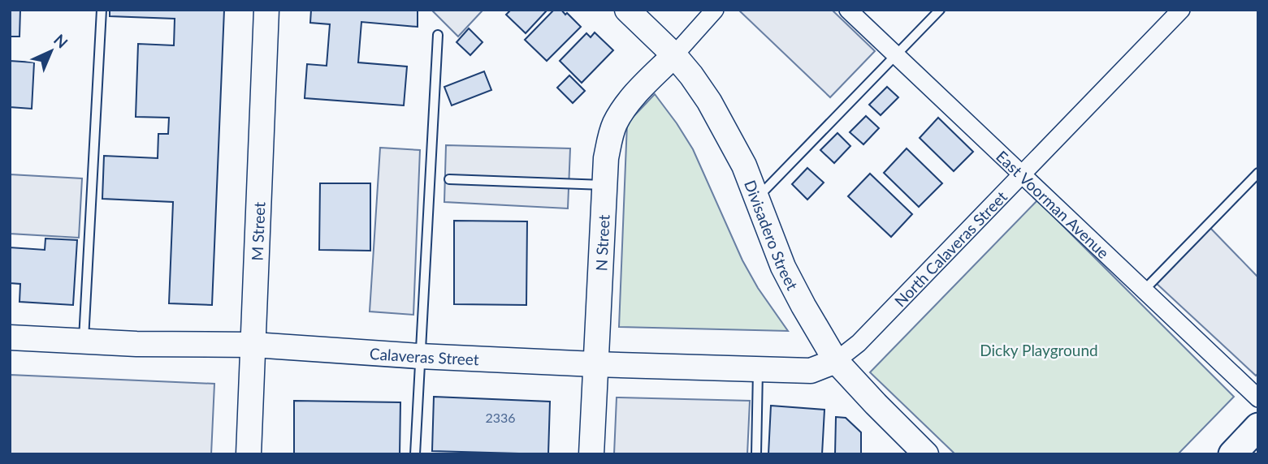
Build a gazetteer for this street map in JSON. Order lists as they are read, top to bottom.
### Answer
{
  "streets": {
    "street": [
      "East Voorman Avenue",
      "M Street",
      "Divisadero Street",
      "N Street",
      "North Calaveras Street",
      "Calaveras Street"
    ]
  },
  "crossings": [
    ["East Voorman Avenue", "North Calaveras Street"],
    ["M Street", "Calaveras Street"],
    ["Divisadero Street", "N Street"],
    ["Divisadero Street", "North Calaveras Street"],
    ["Divisadero Street", "Calaveras Street"],
    ["N Street", "Calaveras Street"],
    ["North Calaveras Street", "Calaveras Street"]
  ],
  "parks": ["Dicky Playground"],
  "house_numbers": ["2336"],
  "north": "top right"
}
